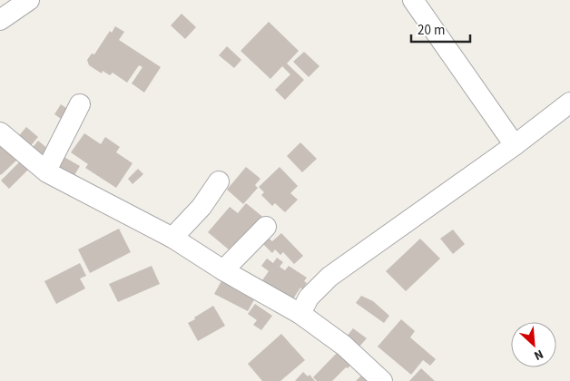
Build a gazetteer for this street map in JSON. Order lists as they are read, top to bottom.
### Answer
{
  "scale_bar": "20 m",
  "north": "bottom right"
}
